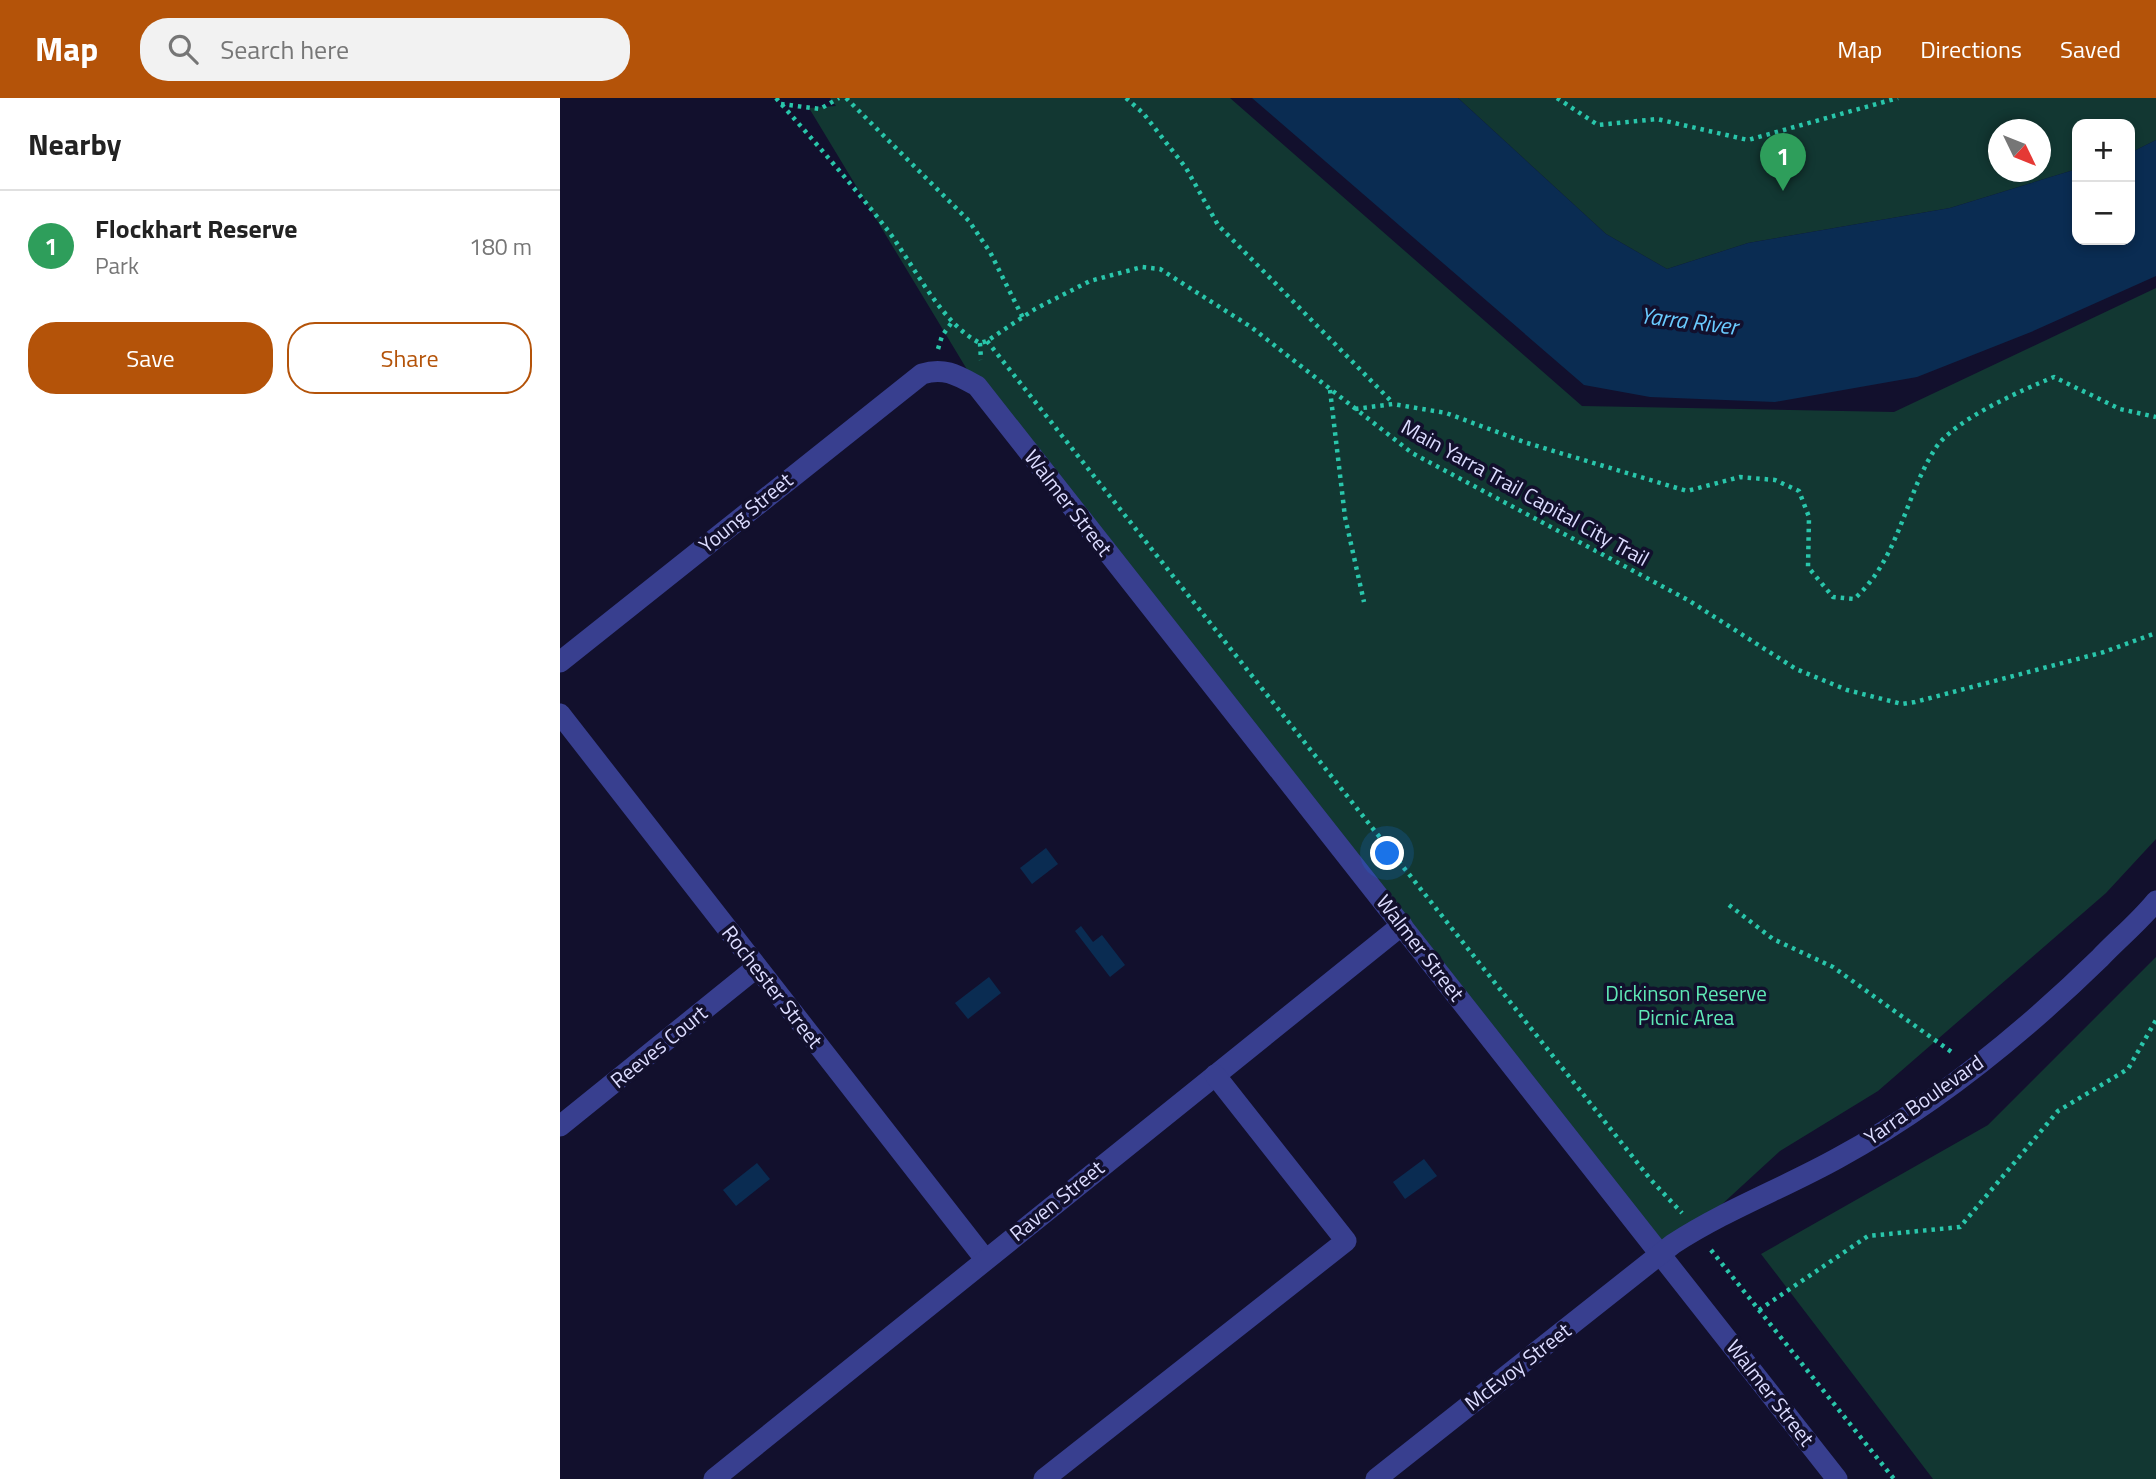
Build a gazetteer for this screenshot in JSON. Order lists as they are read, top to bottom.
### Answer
{
  "streets": {
    "street": [
      "Walmer Street",
      "Young Street",
      "Rochester Street",
      "Reeves Court",
      "Yarra Boulevard",
      "Raven Street",
      "McEvoy Street"
    ],
    "path": ["Main Yarra Trail Capital City Trail"]
  },
  "crossings": [
    ["Walmer Street", "Young Street"],
    ["Walmer Street", "Yarra Boulevard"],
    ["Walmer Street", "Raven Street"],
    ["Walmer Street", "McEvoy Street"],
    ["Rochester Street", "Reeves Court"],
    ["Rochester Street", "Raven Street"],
    ["Yarra Boulevard", "McEvoy Street"]
  ],
  "water": ["Yarra River"],
  "parks": ["Dickinson Reserve Picnic Area"],
  "north": "bottom right",
  "page": {
    "header": "Map",
    "search": "Search here",
    "nav": ["Map", "Directions", "Saved"],
    "heading": "Nearby",
    "map_buttons": ["+", "−"],
    "pins": "1",
    "list": [
      {
        "mark": "1",
        "name": "Flockhart Reserve",
        "note": "Park",
        "value": "180 m"
      }
    ],
    "buttons": ["Save", "Share"]
  }
}
